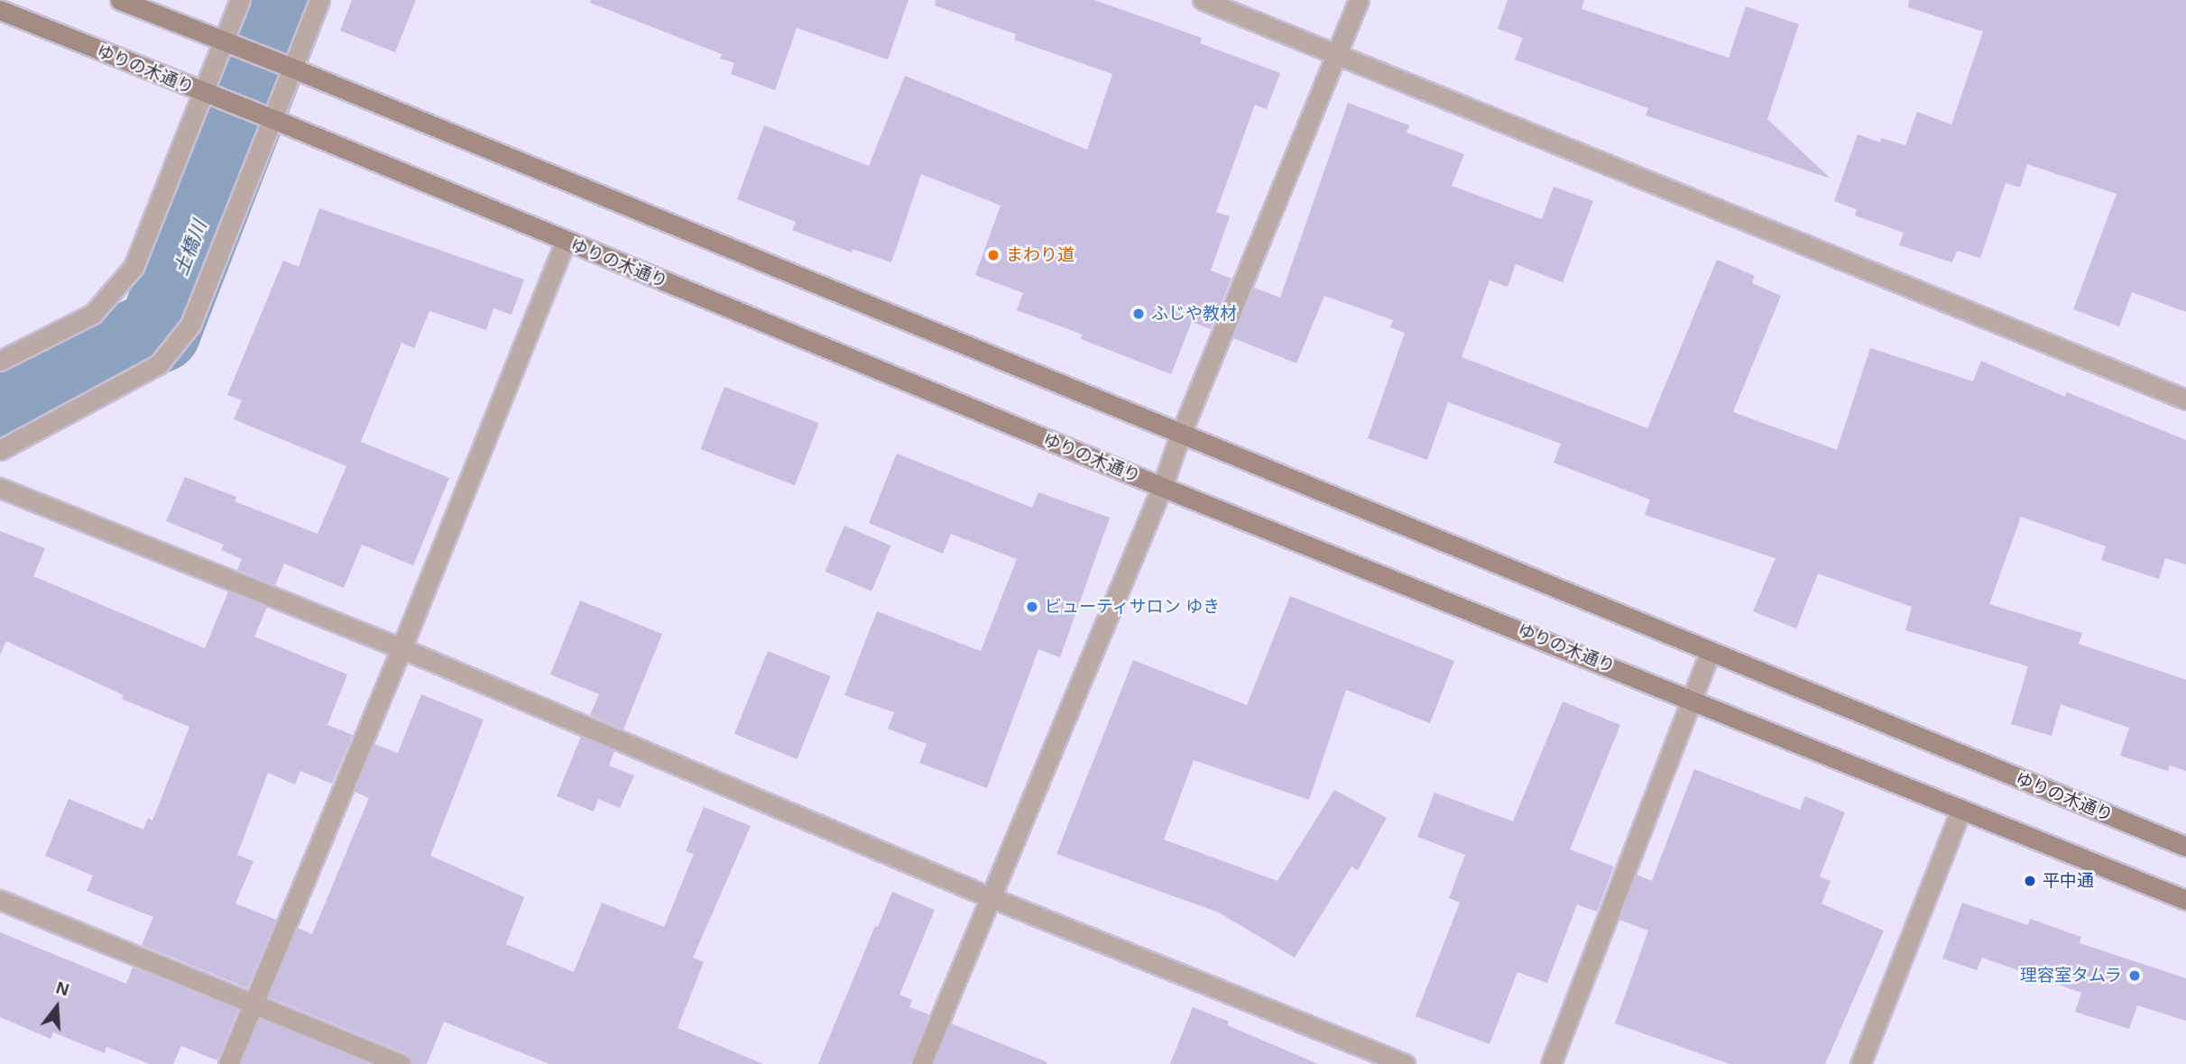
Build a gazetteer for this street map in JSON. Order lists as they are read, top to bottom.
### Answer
{
  "streets": {
    "street": ["ゆりの木通り"]
  },
  "water": ["土橋川"],
  "places": [
    "まわり道",
    "ふじや教材",
    "ビューティサロン ゆき",
    "平中通",
    "理容室タムラ"
  ],
  "north": "top"
}
